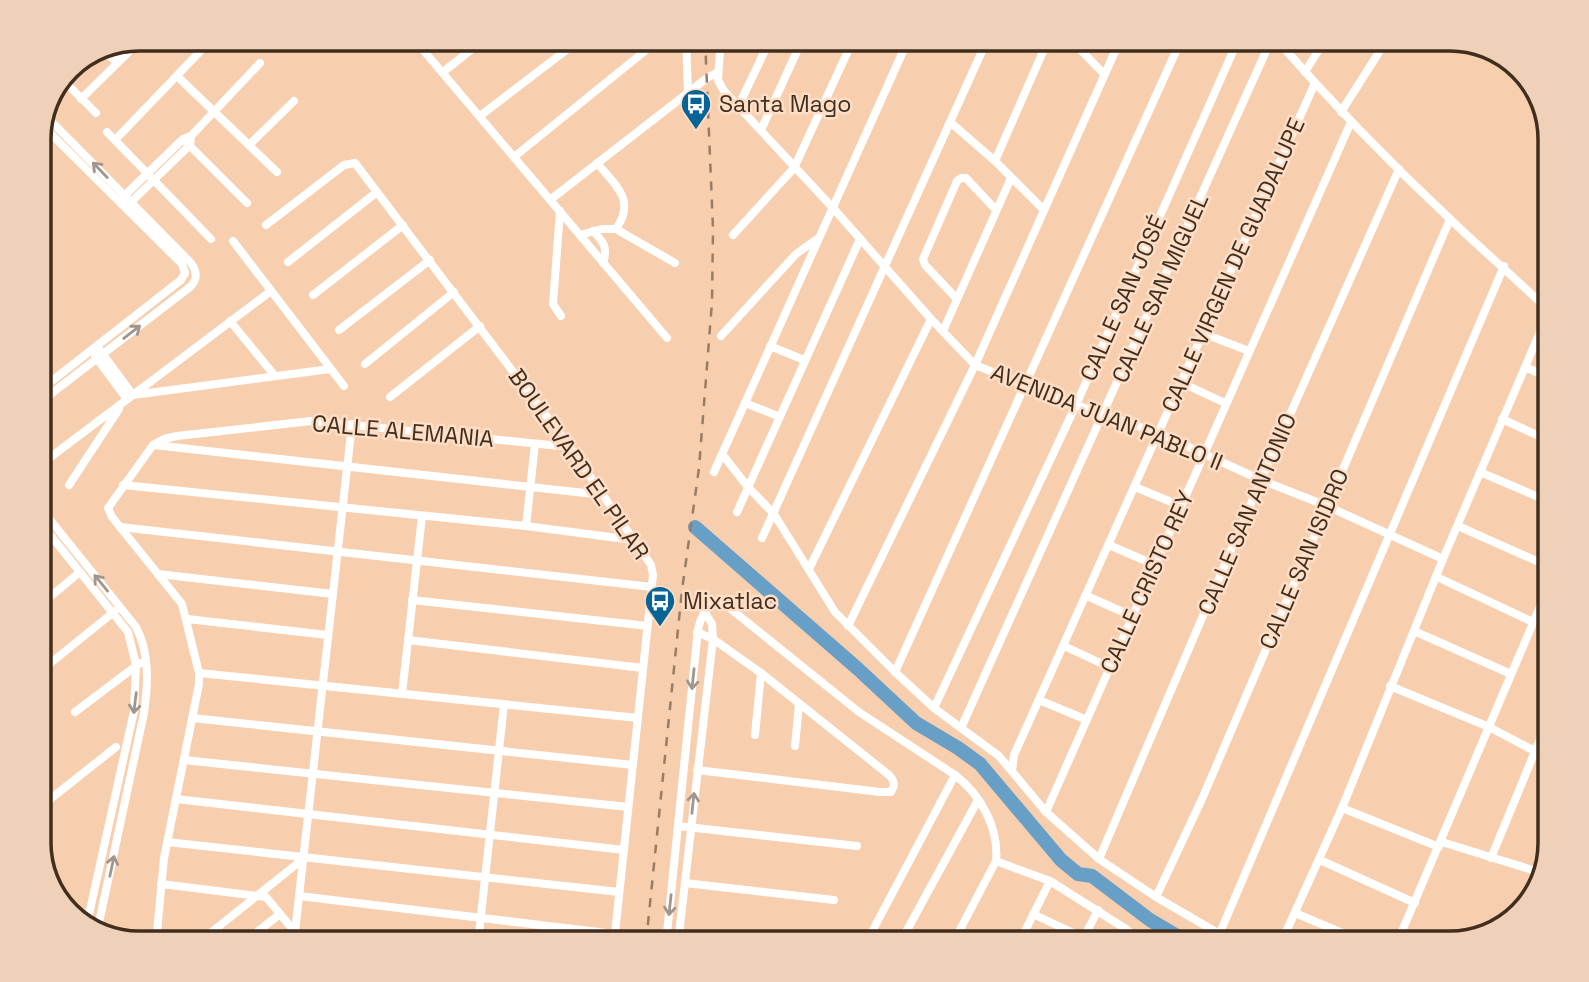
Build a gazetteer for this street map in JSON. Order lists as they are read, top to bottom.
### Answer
{
  "streets": {
    "street": [
      "CALLE VIRGEN DE GUADALUPE",
      "CALLE SAN MIGUEL",
      "CALLE SAN JOSÉ",
      "AVENIDA JUAN PABLO II",
      "CALLE ALEMANIA",
      "BOULEVARD EL PILAR",
      "CALLE SAN ANTONIO",
      "CALLE SAN ISIDRO",
      "CALLE CRISTO REY"
    ]
  },
  "crossings": [
    ["CALLE VIRGEN DE GUADALUPE", "AVENIDA JUAN PABLO II"],
    ["CALLE SAN MIGUEL", "AVENIDA JUAN PABLO II"],
    ["CALLE SAN JOSÉ", "AVENIDA JUAN PABLO II"],
    ["AVENIDA JUAN PABLO II", "CALLE SAN ANTONIO"],
    ["AVENIDA JUAN PABLO II", "CALLE SAN ISIDRO"],
    ["AVENIDA JUAN PABLO II", "CALLE CRISTO REY"],
    ["CALLE ALEMANIA", "BOULEVARD EL PILAR"]
  ],
  "places": {
    "bus stop": ["Santa Mago", "Mixatlac"]
  }
}
